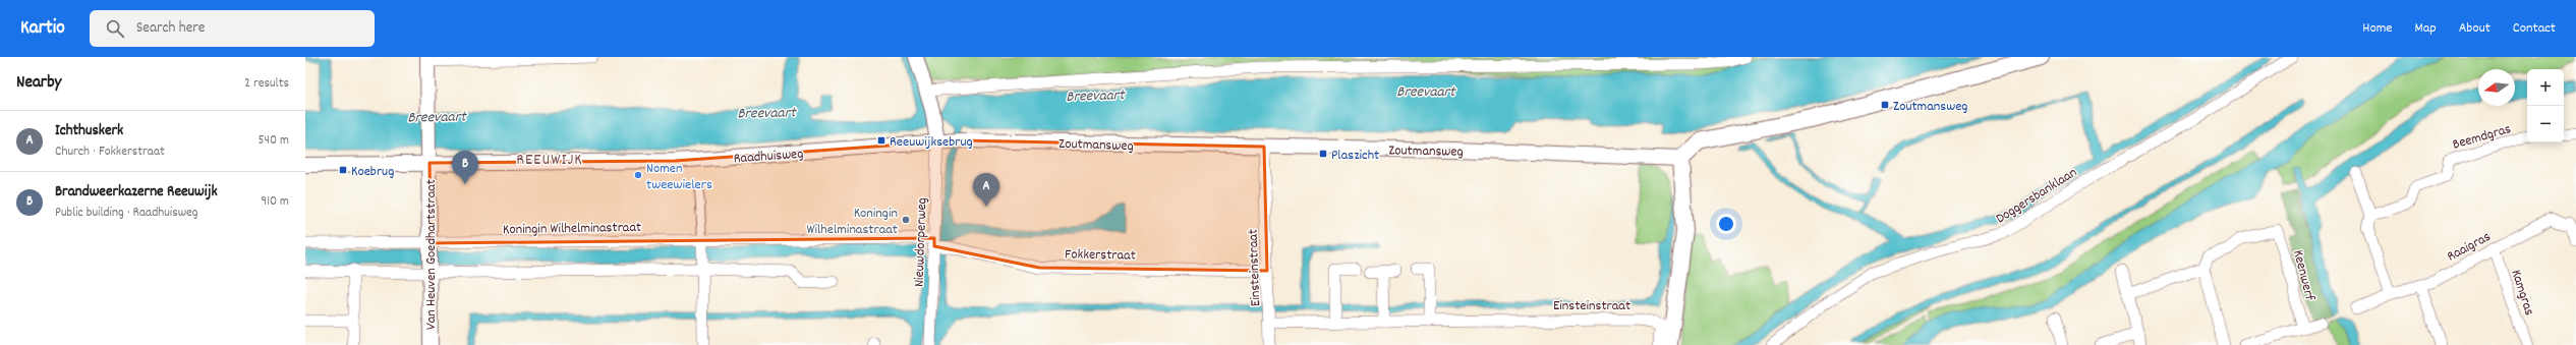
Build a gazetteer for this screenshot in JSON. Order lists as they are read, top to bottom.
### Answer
{
  "streets": {
    "street": [
      "Beemdgras",
      "Zoutmansweg",
      "Raadhuisweg",
      "Doggersbanklaan",
      "Koningin Wilhelminastraat",
      "Nieuwdorperweg",
      "Raaigras",
      "Fokkerstraat",
      "Van Heuven Goedhartstraat",
      "Einsteinstraat",
      "Keenwerf",
      "Kamgras"
    ]
  },
  "crossings": [
    ["Zoutmansweg", "Raadhuisweg"],
    ["Zoutmansweg", "Nieuwdorperweg"],
    ["Zoutmansweg", "Einsteinstraat"],
    ["Raadhuisweg", "Nieuwdorperweg"],
    ["Raadhuisweg", "Van Heuven Goedhartstraat"],
    ["Koningin Wilhelminastraat", "Nieuwdorperweg"],
    ["Koningin Wilhelminastraat", "Fokkerstraat"],
    ["Koningin Wilhelminastraat", "Van Heuven Goedhartstraat"],
    ["Nieuwdorperweg", "Fokkerstraat"],
    ["Raaigras", "Kamgras"],
    ["Fokkerstraat", "Einsteinstraat"]
  ],
  "districts": ["REEUWIJK"],
  "water": ["Breevaart"],
  "places": {
    "transit": [
      "Zoutmansweg",
      "Reeuwijksebrug",
      "Plaszicht",
      "Koebrug"
    ],
    "other": ["Nomen tweewielers", "Koningin Wilhelminastraat"]
  },
  "north": "left",
  "page": {
    "header": "Kartio",
    "search": "Search here",
    "nav": [
      "Home",
      "Map",
      "About",
      "Contact"
    ],
    "heading": ["Nearby", "2 results"],
    "map_buttons": ["+", "−"],
    "list": [
      {
        "mark": "A",
        "name": "Ichthuskerk",
        "note": "Church · Fokkerstraat",
        "value": "540 m"
      },
      {
        "mark": "B",
        "name": "Brandweerkazerne Reeuwijk",
        "note": "Public building · Raadhuisweg",
        "value": "910 m"
      }
    ],
    "pins": ["B", "A"]
  }
}
